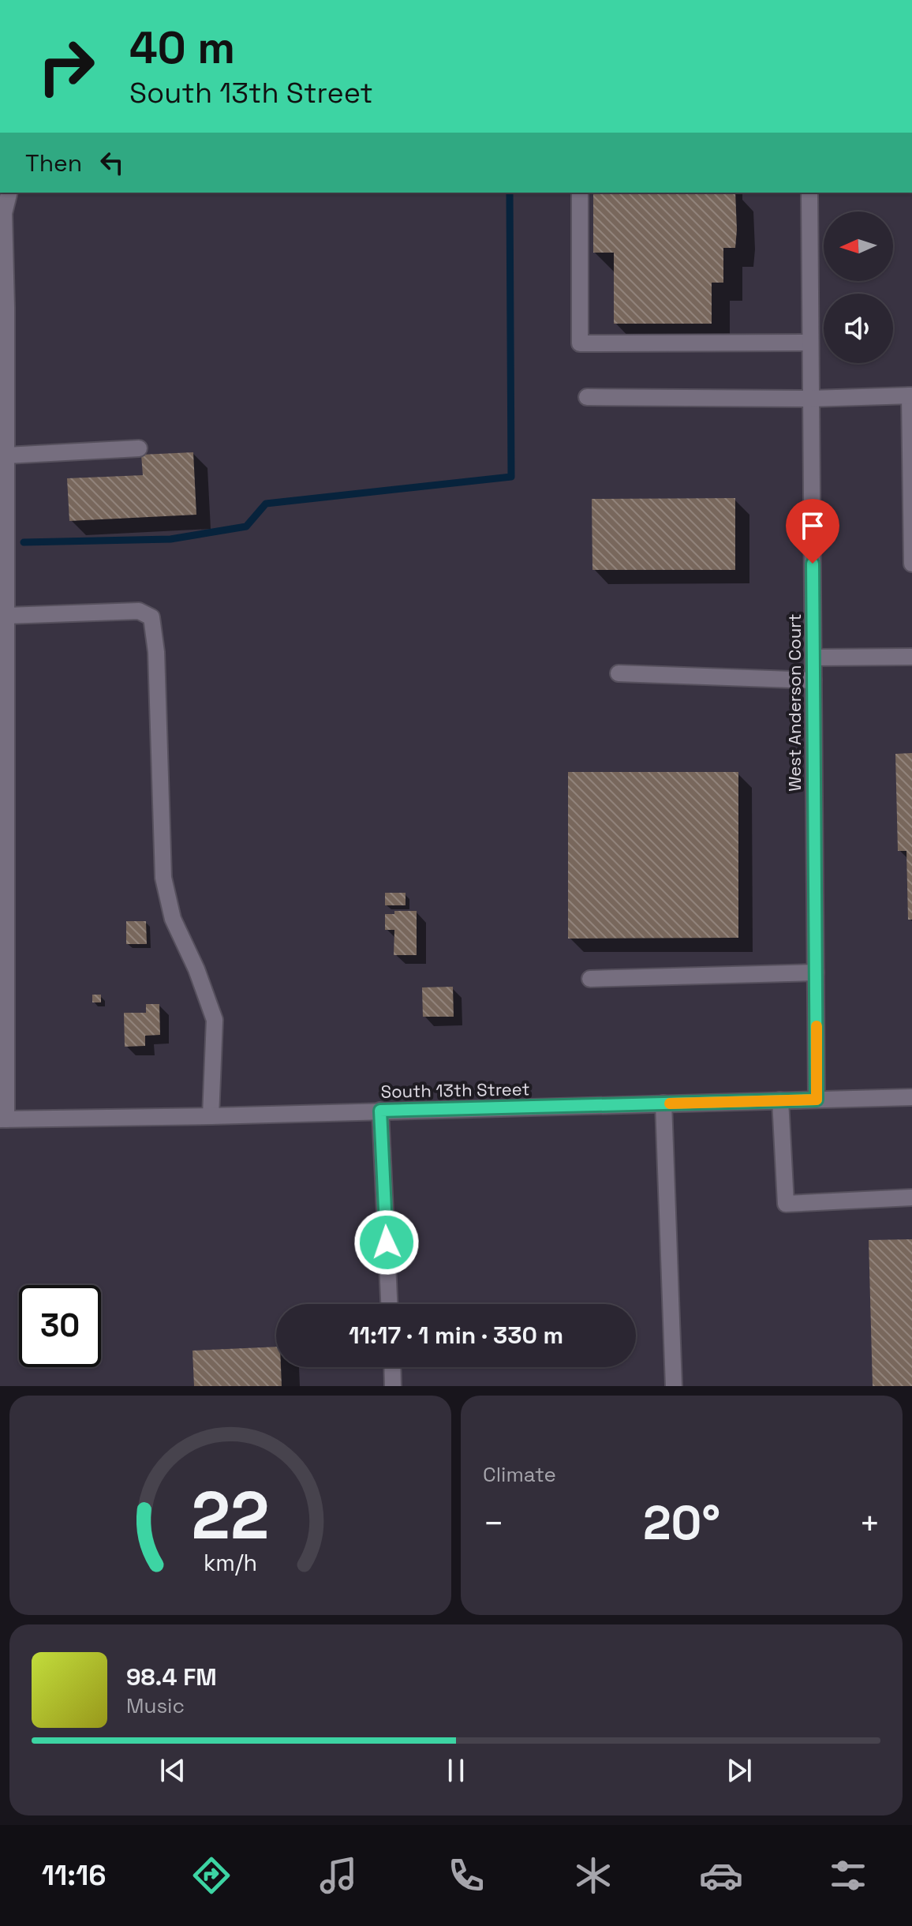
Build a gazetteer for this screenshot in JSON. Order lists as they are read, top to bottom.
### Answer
{
  "streets": {
    "street": ["West Anderson Court", "South 13th Street"]
  },
  "crossings": [
    ["West Anderson Court", "South 13th Street"]
  ],
  "north": "left",
  "page": {
    "turn": ["40 m", "South 13th Street"],
    "then": "Then",
    "limit": "30",
    "trip": "11:17 · 1 min · 330 m",
    "tile": "Climate",
    "heat": ["−", "20°", "+"],
    "song": ["98.4 FM", "Music"],
    "tabs": "11:16",
    "gauge": ["22", "km/h"]
  }
}
